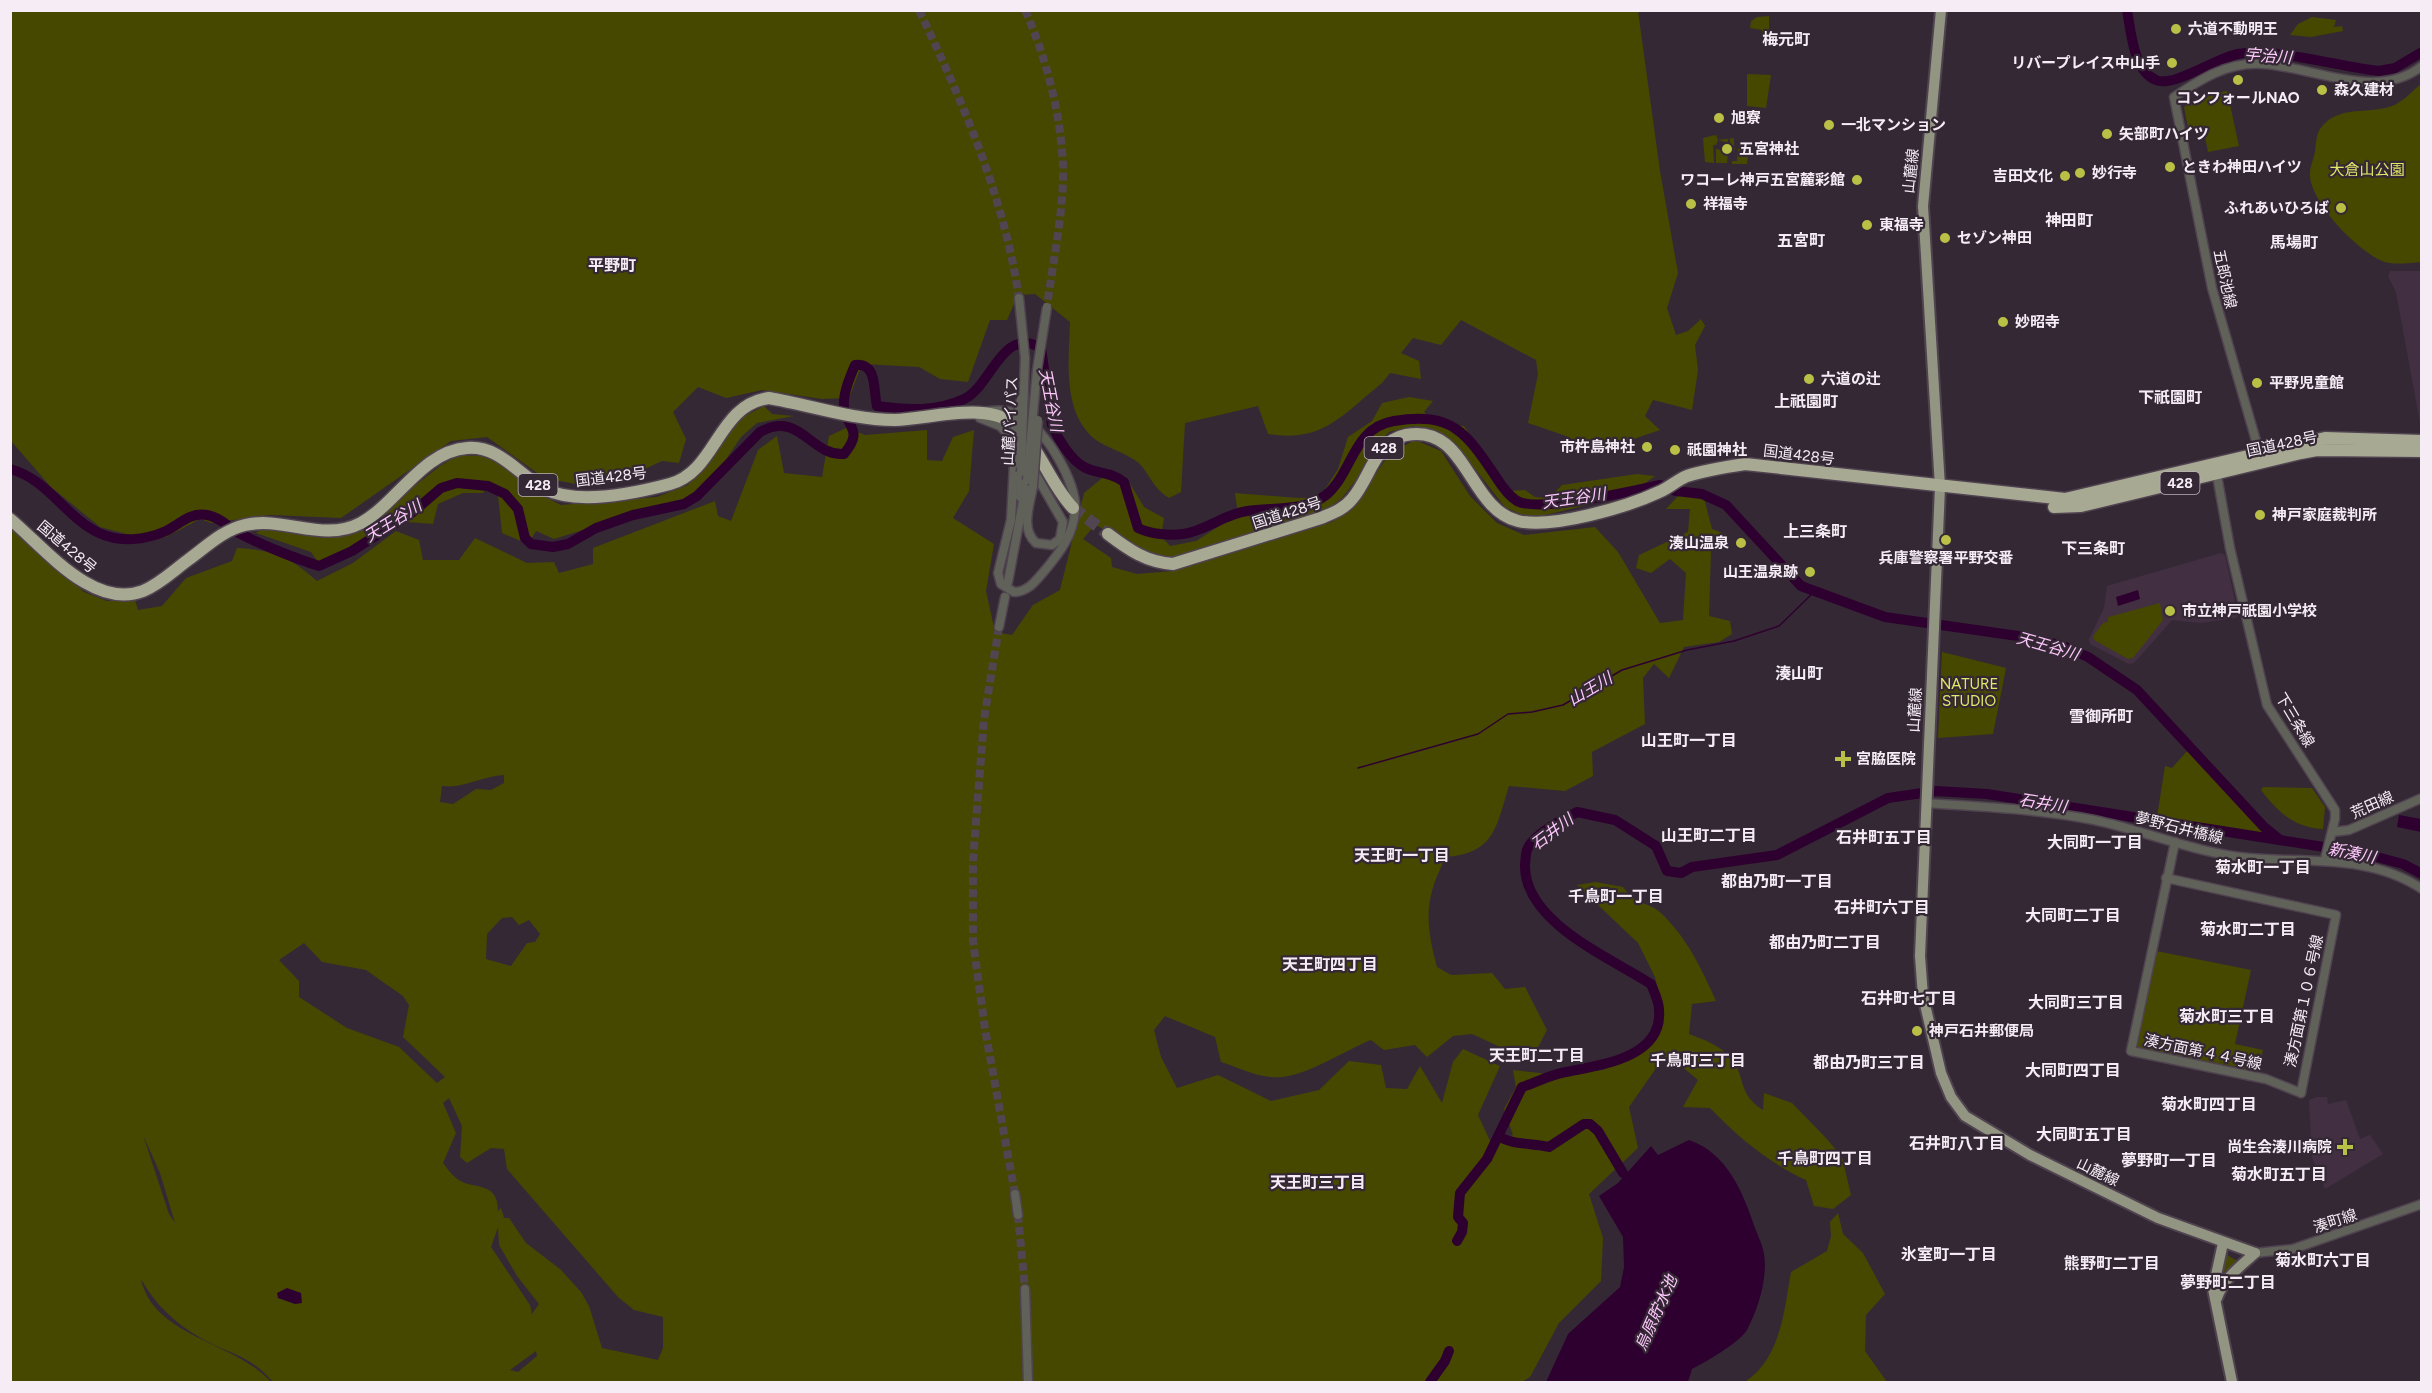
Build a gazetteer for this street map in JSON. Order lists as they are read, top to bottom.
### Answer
{
  "streets": {
    "highway": ["国道428号", "428"],
    "main road": ["山麓線"],
    "street": [
      "五郎池線",
      "山麓バイパス",
      "下三条線",
      "荒田線",
      "夢野石井橋線",
      "湊方面第１０６号線",
      "湊方面第４４号線",
      "湊町線"
    ]
  },
  "crossings": [
    ["山麓線", "国道428号"],
    ["山麓線", "夢野石井橋線"],
    ["山麓線", "湊町線"],
    ["五郎池線", "国道428号"],
    ["国道428号", "下三条線"],
    ["下三条線", "荒田線"],
    ["下三条線", "夢野石井橋線"],
    ["夢野石井橋線", "湊方面第４４号線"],
    ["湊方面第１０６号線", "湊方面第４４号線"]
  ],
  "districts": [
    "梅元町",
    "神田町",
    "五宮町",
    "馬場町",
    "平野町",
    "下祇園町",
    "上祇園町",
    "上三条町",
    "下三条町",
    "湊山町",
    "雪御所町",
    "山王町一丁目",
    "山王町二丁目",
    "石井町五丁目",
    "大同町一丁目",
    "天王町一丁目",
    "菊水町一丁目",
    "都由乃町一丁目",
    "千鳥町一丁目",
    "石井町六丁目",
    "大同町二丁目",
    "菊水町二丁目",
    "都由乃町二丁目",
    "天王町四丁目",
    "石井町七丁目",
    "大同町三丁目",
    "菊水町三丁目",
    "天王町二丁目",
    "千鳥町三丁目",
    "都由乃町三丁目",
    "大同町四丁目",
    "菊水町四丁目",
    "大同町五丁目",
    "石井町八丁目",
    "千鳥町四丁目",
    "夢野町一丁目",
    "菊水町五丁目",
    "天王町三丁目",
    "氷室町一丁目",
    "菊水町六丁目",
    "熊野町二丁目",
    "夢野町二丁目"
  ],
  "water": [
    "宇治川",
    "天王谷川",
    "山王川",
    "石井川",
    "新湊川",
    "烏原貯水池"
  ],
  "parks": ["大倉山公園", "NATURE STUDIO"],
  "places": {
    "other": [
      "六道不動明王",
      "リバープレイス中山手",
      "コンフォールNAO",
      "森久建材",
      "旭寮",
      "一北マンション",
      "矢部町ハイツ",
      "五宮神社",
      "ときわ神田ハイツ",
      "妙行寺",
      "吉田文化",
      "ワコーレ神戸五宮麓彩館",
      "祥福寺",
      "ふれあいひろば",
      "東福寺",
      "セゾン神田",
      "妙昭寺",
      "六道の辻",
      "平野児童館",
      "市杵島神社",
      "祇園神社",
      "神戸家庭裁判所",
      "兵庫警察署平野交番",
      "湊山温泉",
      "山王温泉跡",
      "市立神戸祇園小学校",
      "神戸石井郵便局"
    ],
    "health": ["宮脇医院", "尚生会湊川病院"]
  }
}
